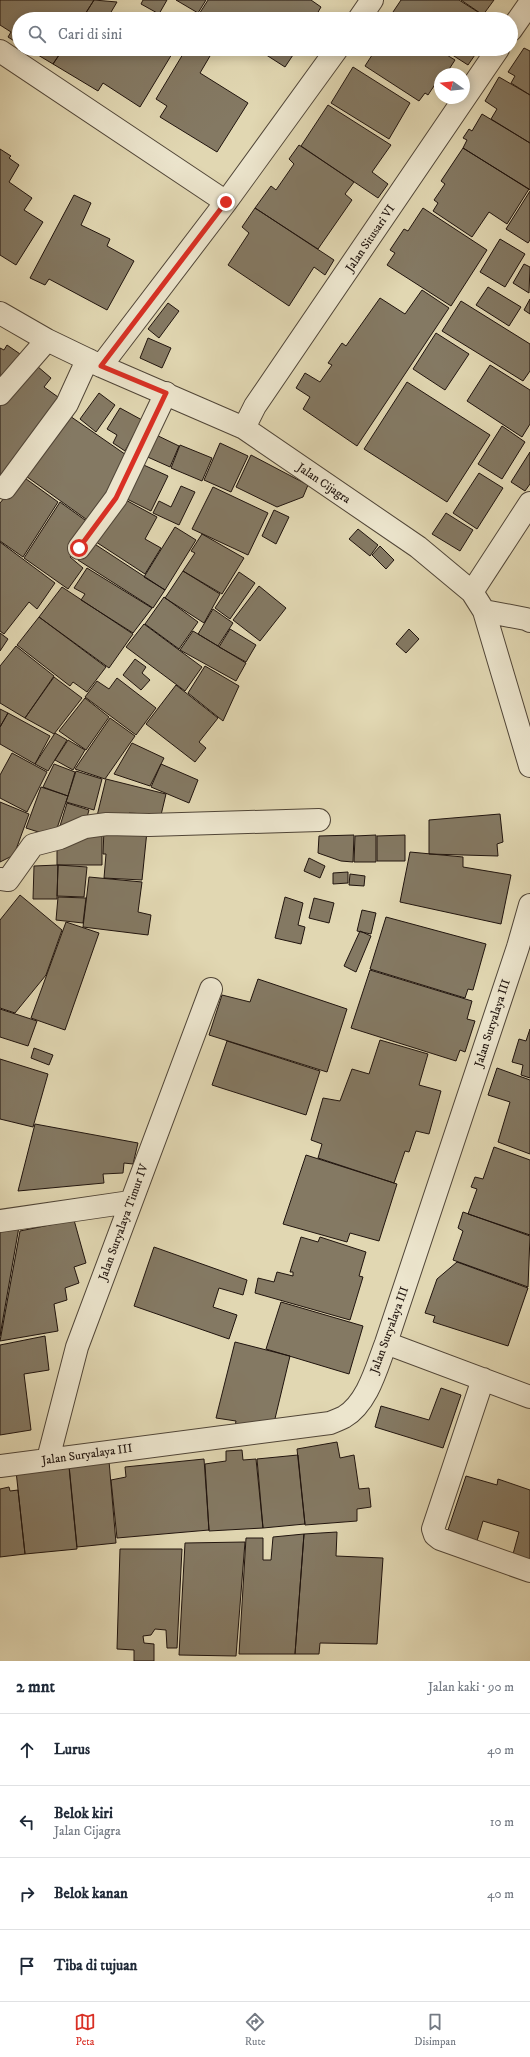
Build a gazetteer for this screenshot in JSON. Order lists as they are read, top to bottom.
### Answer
{
  "streets": {
    "street": [
      "Jalan Situsari VI",
      "Jalan Cijagra",
      "Jalan Suryalaya III",
      "Jalan Suryalaya Timur IV"
    ]
  },
  "crossings": [
    ["Jalan Situsari VI", "Jalan Cijagra"],
    ["Jalan Suryalaya III", "Jalan Suryalaya Timur IV"]
  ],
  "north": "left",
  "page": {
    "search": "Cari di sini",
    "heading": ["2 mnt", "Jalan kaki · 90 m"],
    "list": [
      ["Lurus", "40 m"],
      ["Belok kiri", "Jalan Cijagra", "10 m"],
      ["Belok kanan", "40 m"],
      "Tiba di tujuan"
    ],
    "nav": ["Peta", "Rute", "Disimpan"]
  }
}
